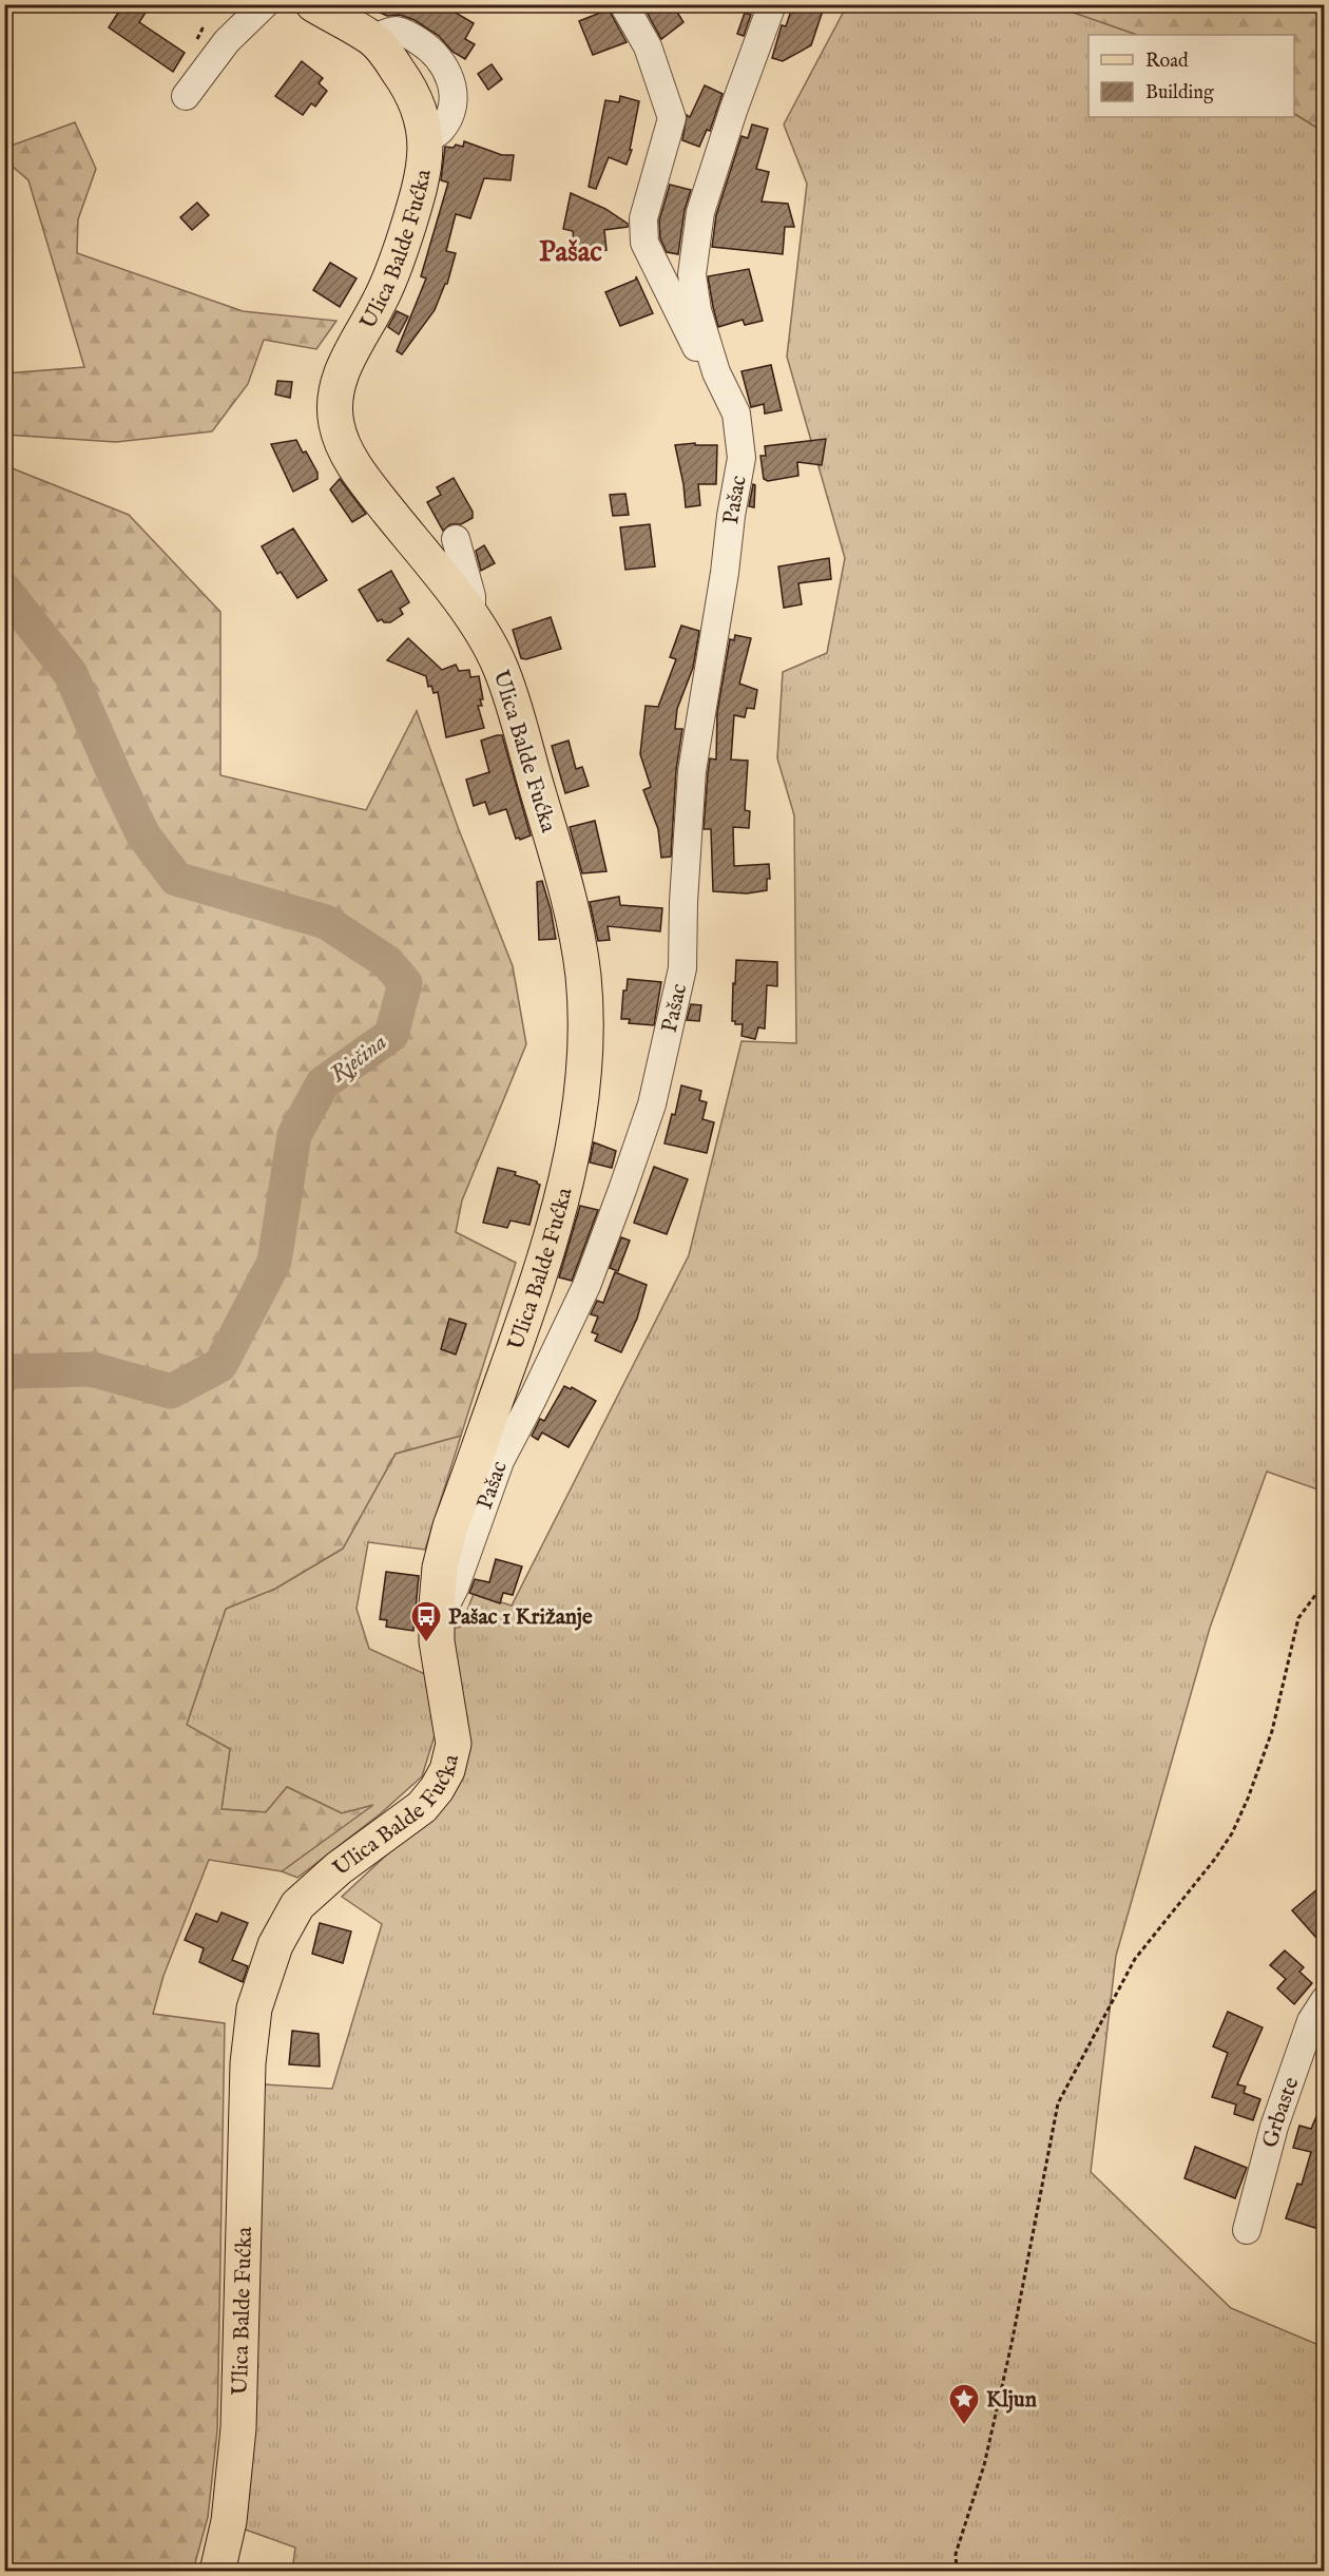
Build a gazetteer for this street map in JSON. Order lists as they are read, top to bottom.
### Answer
{
  "streets": {
    "main road": ["Ulica Balde Fućka"],
    "street": ["Pašac", "Grbaste"]
  },
  "crossings": [
    ["Ulica Balde Fućka", "Pašac"]
  ],
  "districts": ["Pašac"],
  "water": ["Rječina"],
  "places": {
    "bus stop": ["Pašac 1 Križanje"],
    "place": ["Kljun"]
  },
  "legend": ["Road", "Building"]
}
